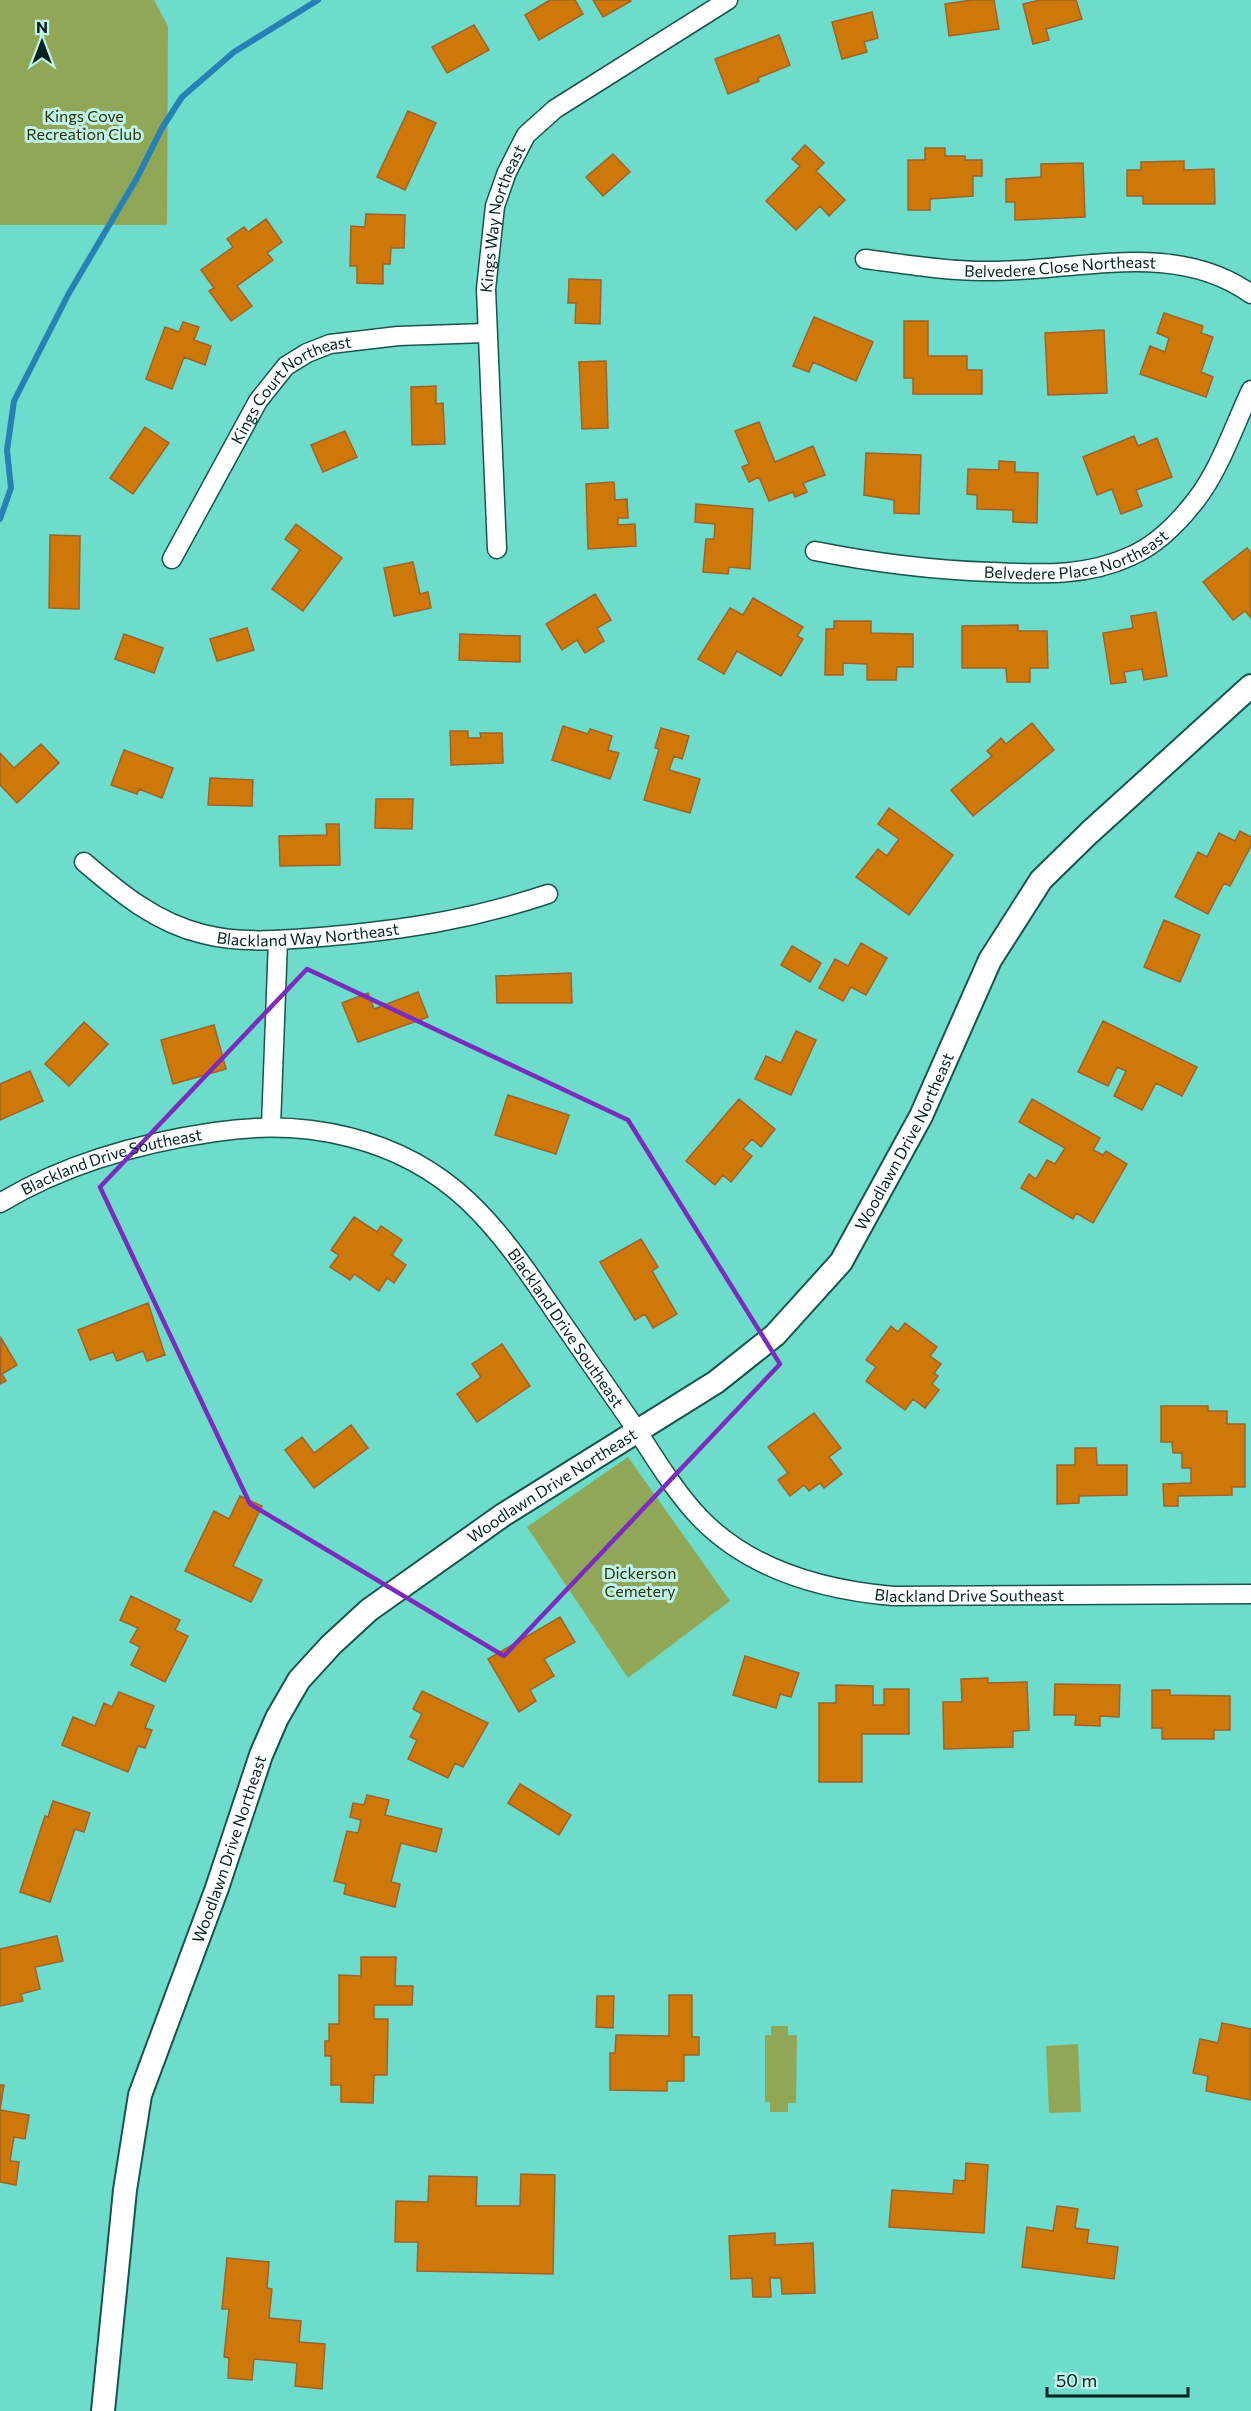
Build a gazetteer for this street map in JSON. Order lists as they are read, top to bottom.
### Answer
{
  "streets": {
    "street": [
      "Kings Way Northeast",
      "Belvedere Close Northeast",
      "Kings Court Northeast",
      "Belvedere Place Northeast",
      "Blackland Way Northeast",
      "Woodlawn Drive Northeast",
      "Blackland Drive Southeast"
    ]
  },
  "crossings": [
    ["Kings Way Northeast", "Kings Court Northeast"],
    ["Woodlawn Drive Northeast", "Blackland Drive Southeast"]
  ],
  "parks": ["Kings Cove Recreation Club", "Dickerson Cemetery"],
  "scale_bar": "50 m",
  "north": "top"
}
